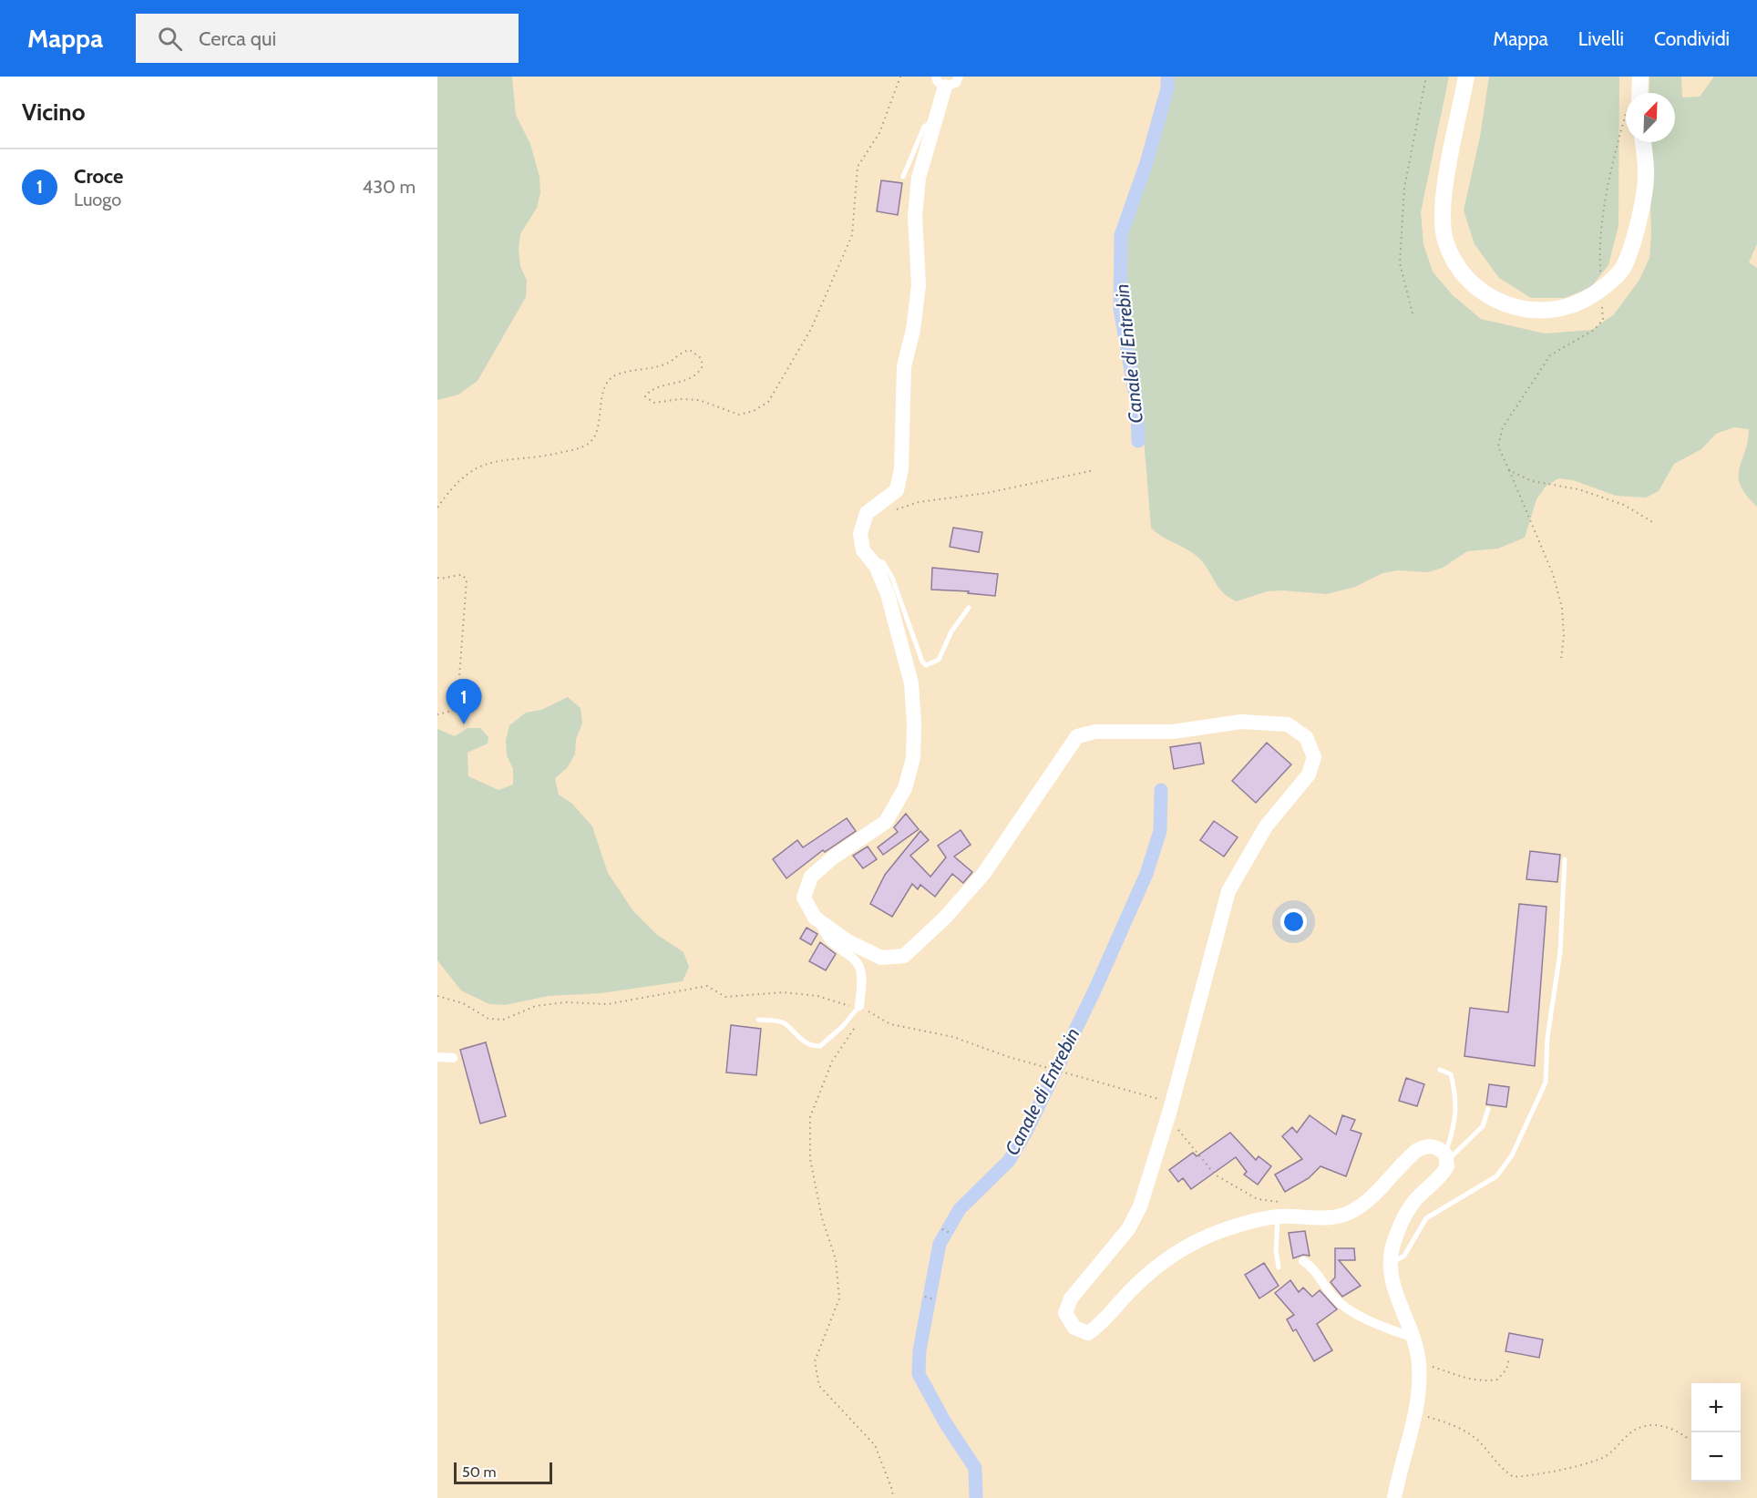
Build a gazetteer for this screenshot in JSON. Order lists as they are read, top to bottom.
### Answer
{
  "water": ["Canale di Entrebin"],
  "scale_bar": "50 m",
  "north": "top right",
  "page": {
    "header": "Mappa",
    "search": "Cerca qui",
    "nav": ["Mappa", "Livelli", "Condividi"],
    "heading": "Vicino",
    "list": [
      {
        "mark": "1",
        "name": "Croce",
        "note": "Luogo",
        "value": "430 m"
      }
    ],
    "pins": "1",
    "map_buttons": ["+", "−"],
    "scale": "50 m"
  }
}
